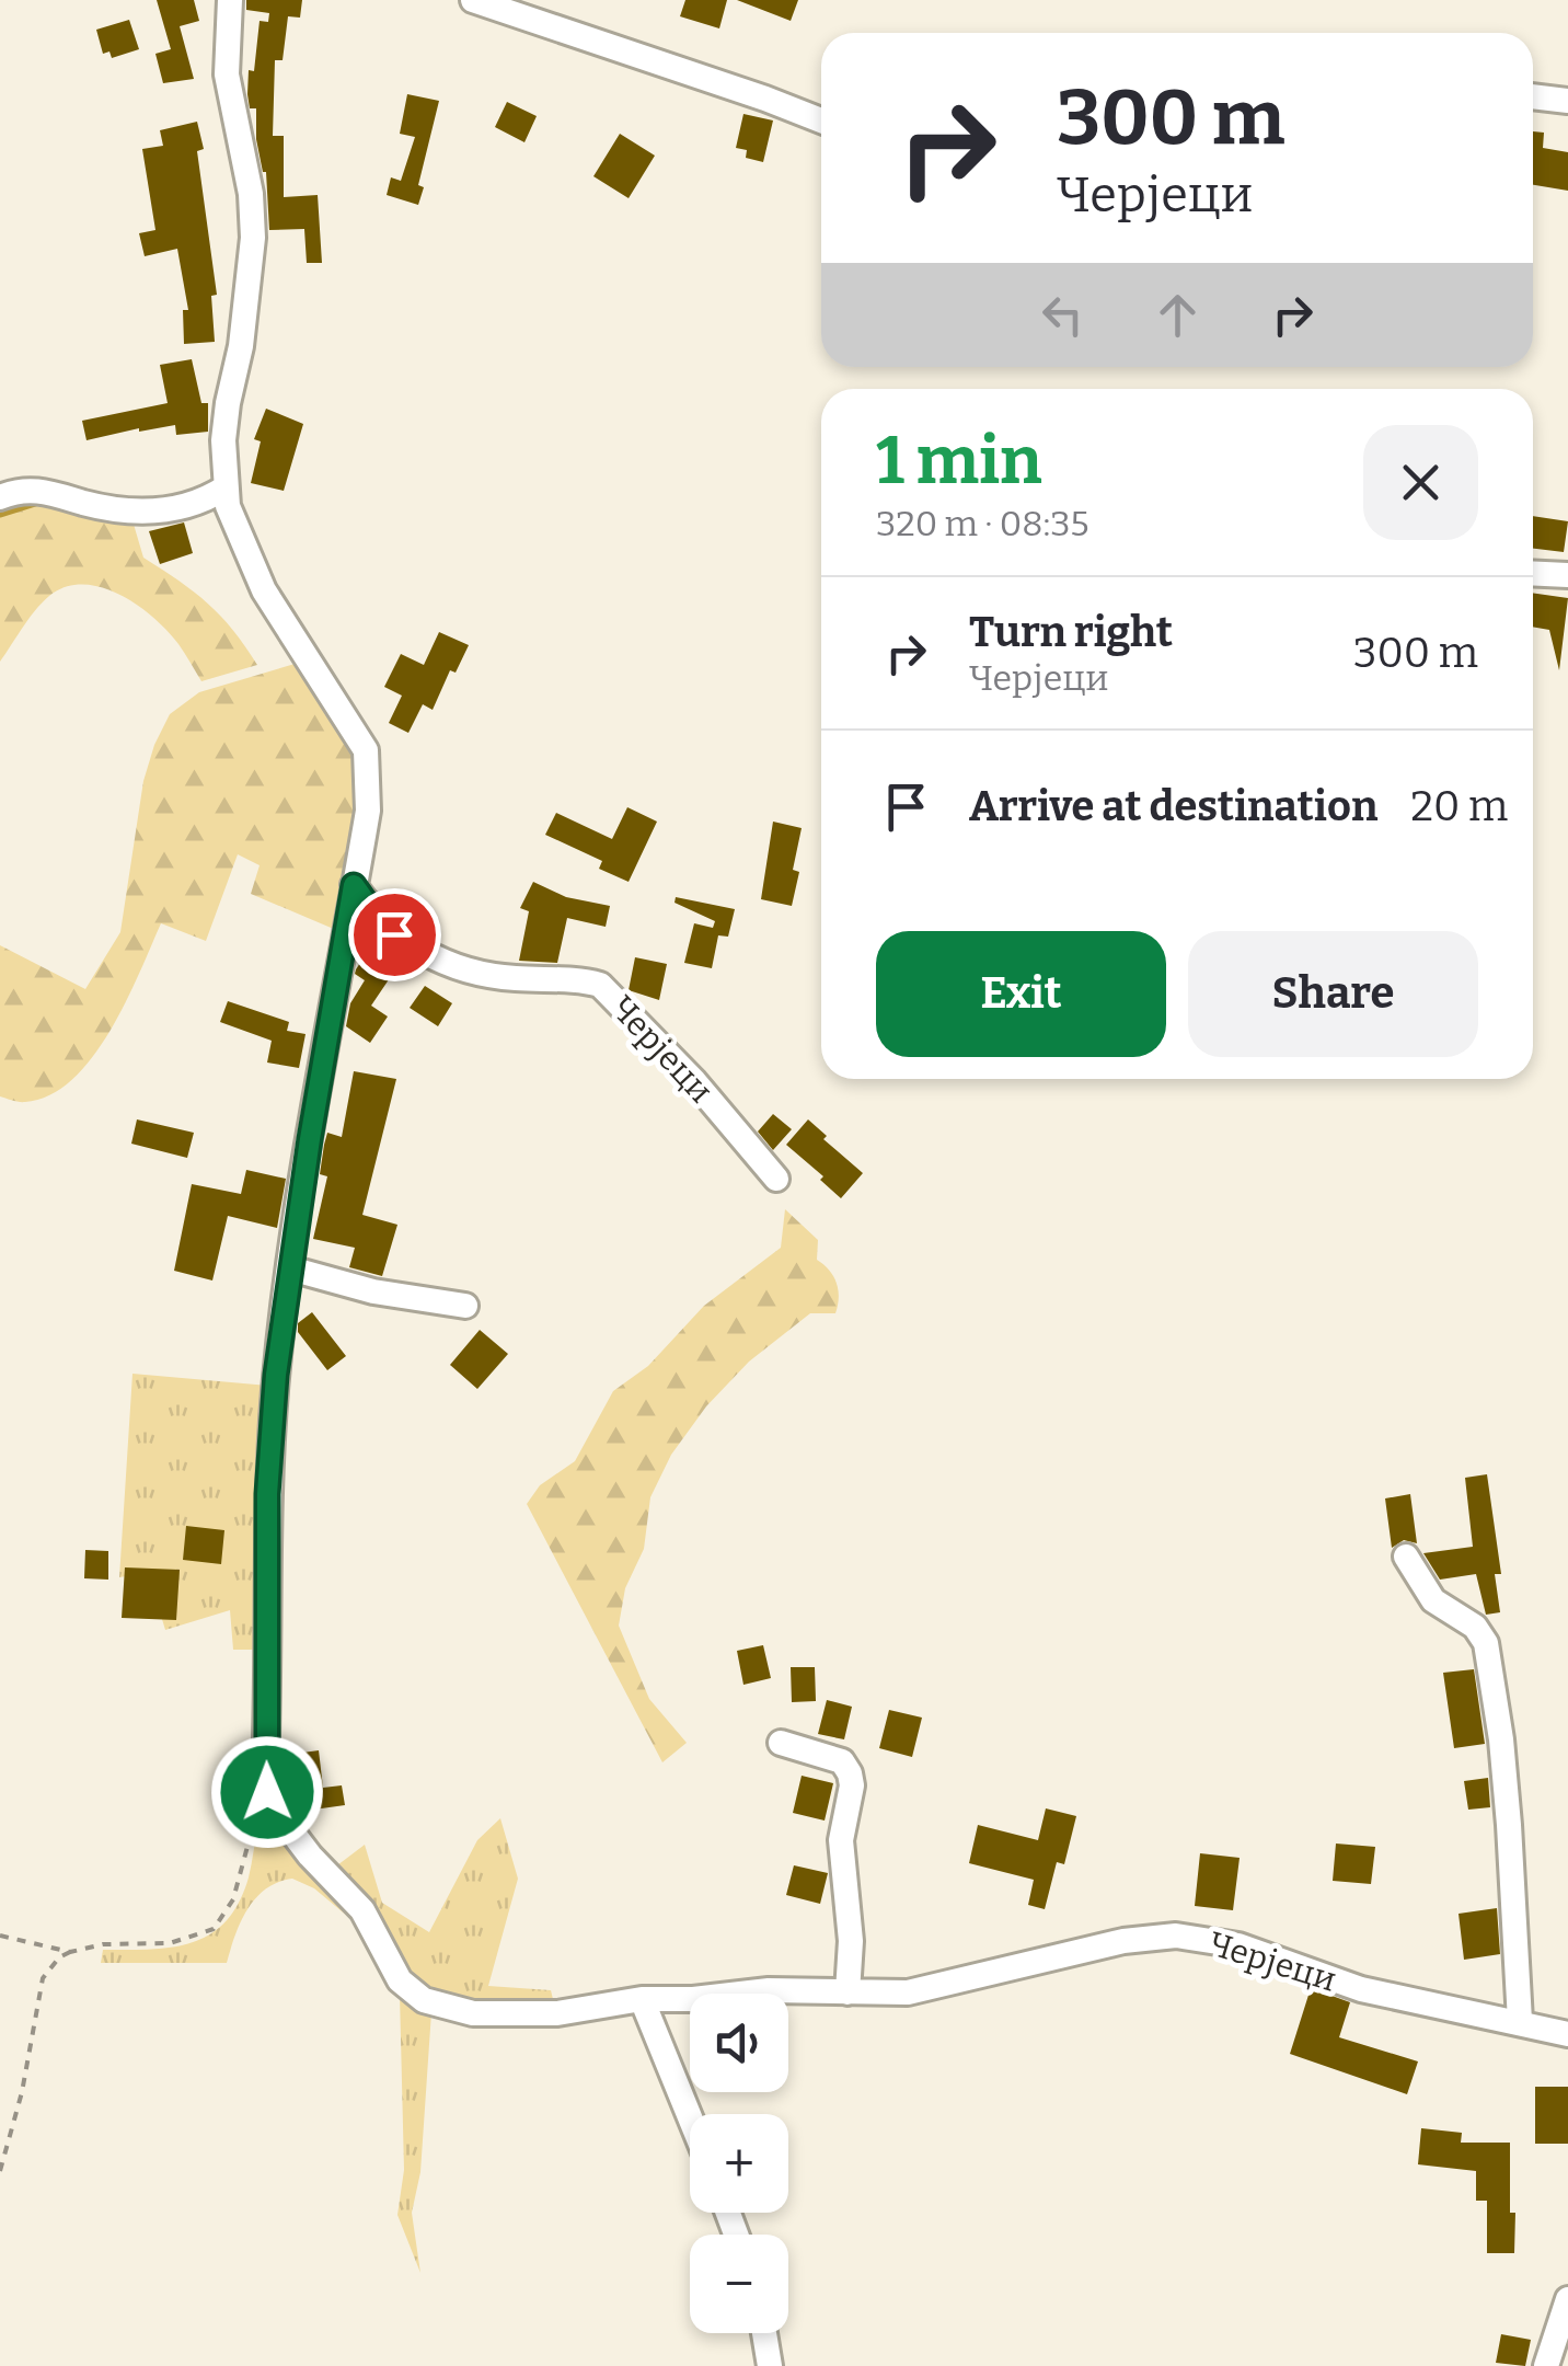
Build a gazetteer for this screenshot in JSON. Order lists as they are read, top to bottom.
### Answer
{
  "streets": {
    "street": ["Черјеци"]
  },
  "page": {
    "turn": ["300 m", "Черјеци"],
    "heading": ["1 min", "320 m · 08:35"],
    "list": [
      {
        "name": "Turn right",
        "note": "Черјеци",
        "value": "300 m"
      },
      {
        "name": "Arrive at destination",
        "value": "20 m"
      }
    ],
    "buttons": ["Exit", "Share"],
    "map_buttons": ["+", "−"]
  }
}
